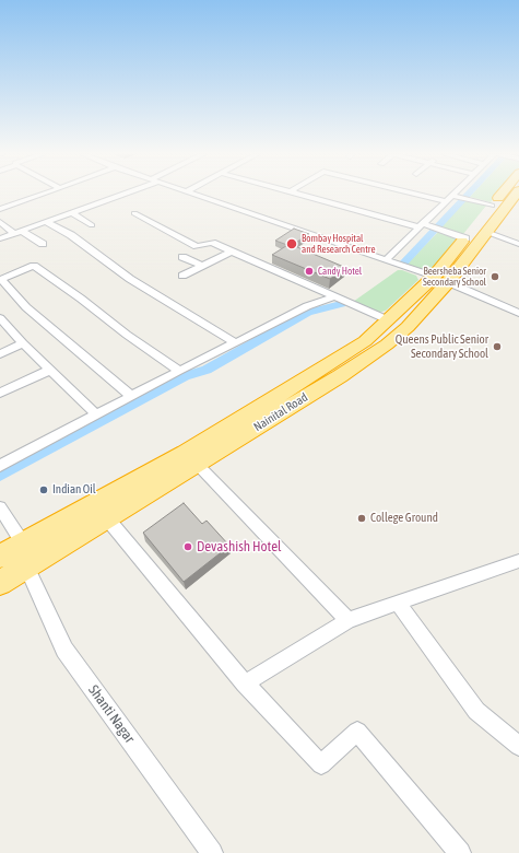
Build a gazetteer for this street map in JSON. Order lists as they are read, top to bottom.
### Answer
{
  "streets": {
    "highway": ["Nainital Road"],
    "street": ["Shanti Nagar"]
  },
  "crossings": [
    ["Nainital Road", "Shanti Nagar"]
  ],
  "places": [
    "Bombay Hospital and Research Centre",
    "Candy Hotel",
    "Beersheba Senior Secondary School",
    "Queens Public Senior Secondary School",
    "Indian Oil",
    "College Ground",
    "Devashish Hotel"
  ]
}
